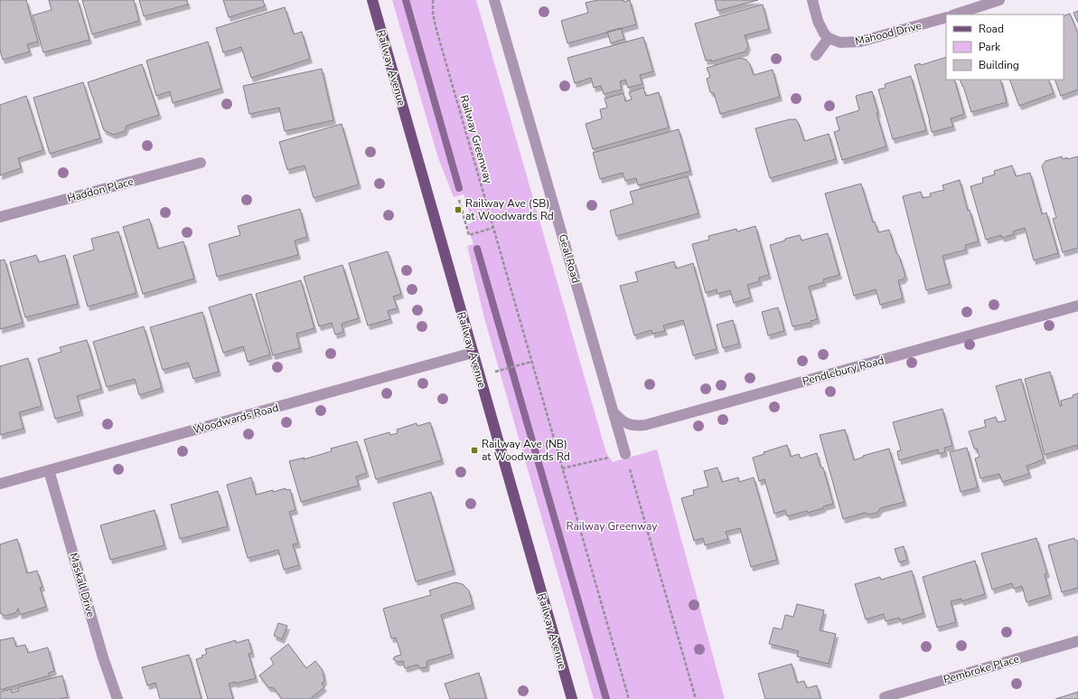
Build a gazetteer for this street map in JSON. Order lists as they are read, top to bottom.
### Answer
{
  "streets": {
    "main road": ["Railway Avenue"],
    "street": [
      "Mahood Drive",
      "Haddon Place",
      "Geal Road",
      "Pendlebury Road",
      "Woodwards Road",
      "Maskall Drive",
      "Pembroke Place"
    ],
    "path": ["Railway Greenway"]
  },
  "crossings": [
    ["Railway Avenue", "Woodwards Road"],
    ["Geal Road", "Pendlebury Road"],
    ["Woodwards Road", "Maskall Drive"]
  ],
  "parks": ["Railway Greenway"],
  "places": {
    "transit": ["Railway Ave (SB) at Woodwards Rd", "Railway Ave (NB) at Woodwards Rd"]
  },
  "legend": ["Road", "Park", "Building"]
}
